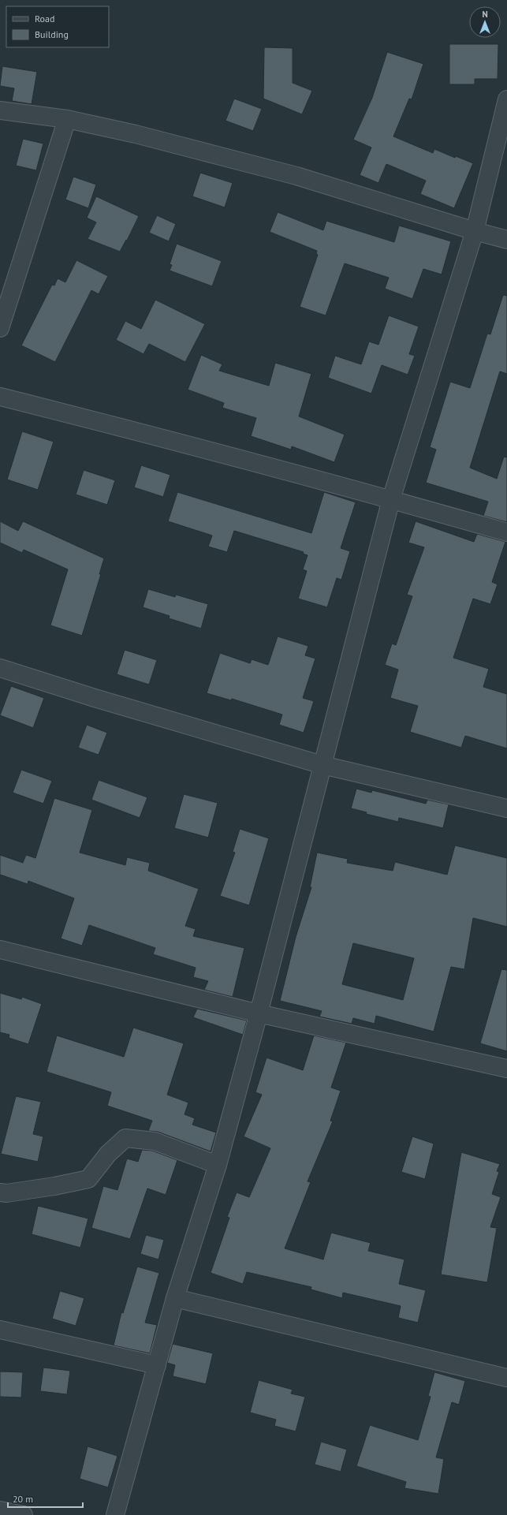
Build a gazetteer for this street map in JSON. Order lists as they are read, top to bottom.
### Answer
{
  "legend": ["Road", "Building"],
  "scale_bar": "20 m",
  "north": "top"
}
